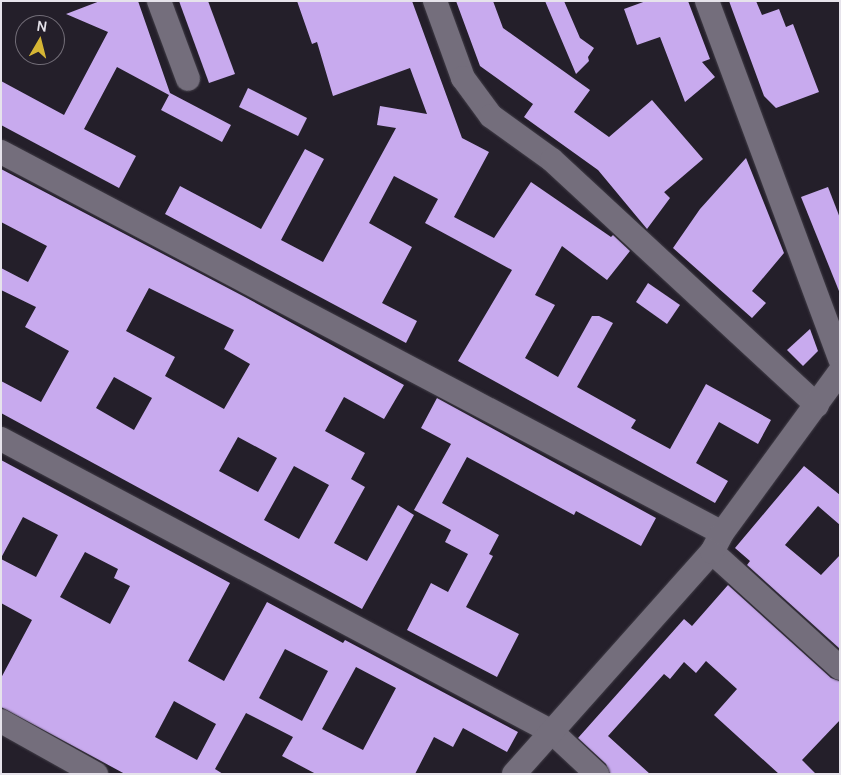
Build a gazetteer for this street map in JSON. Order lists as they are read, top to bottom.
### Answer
{
  "north": "top"
}
